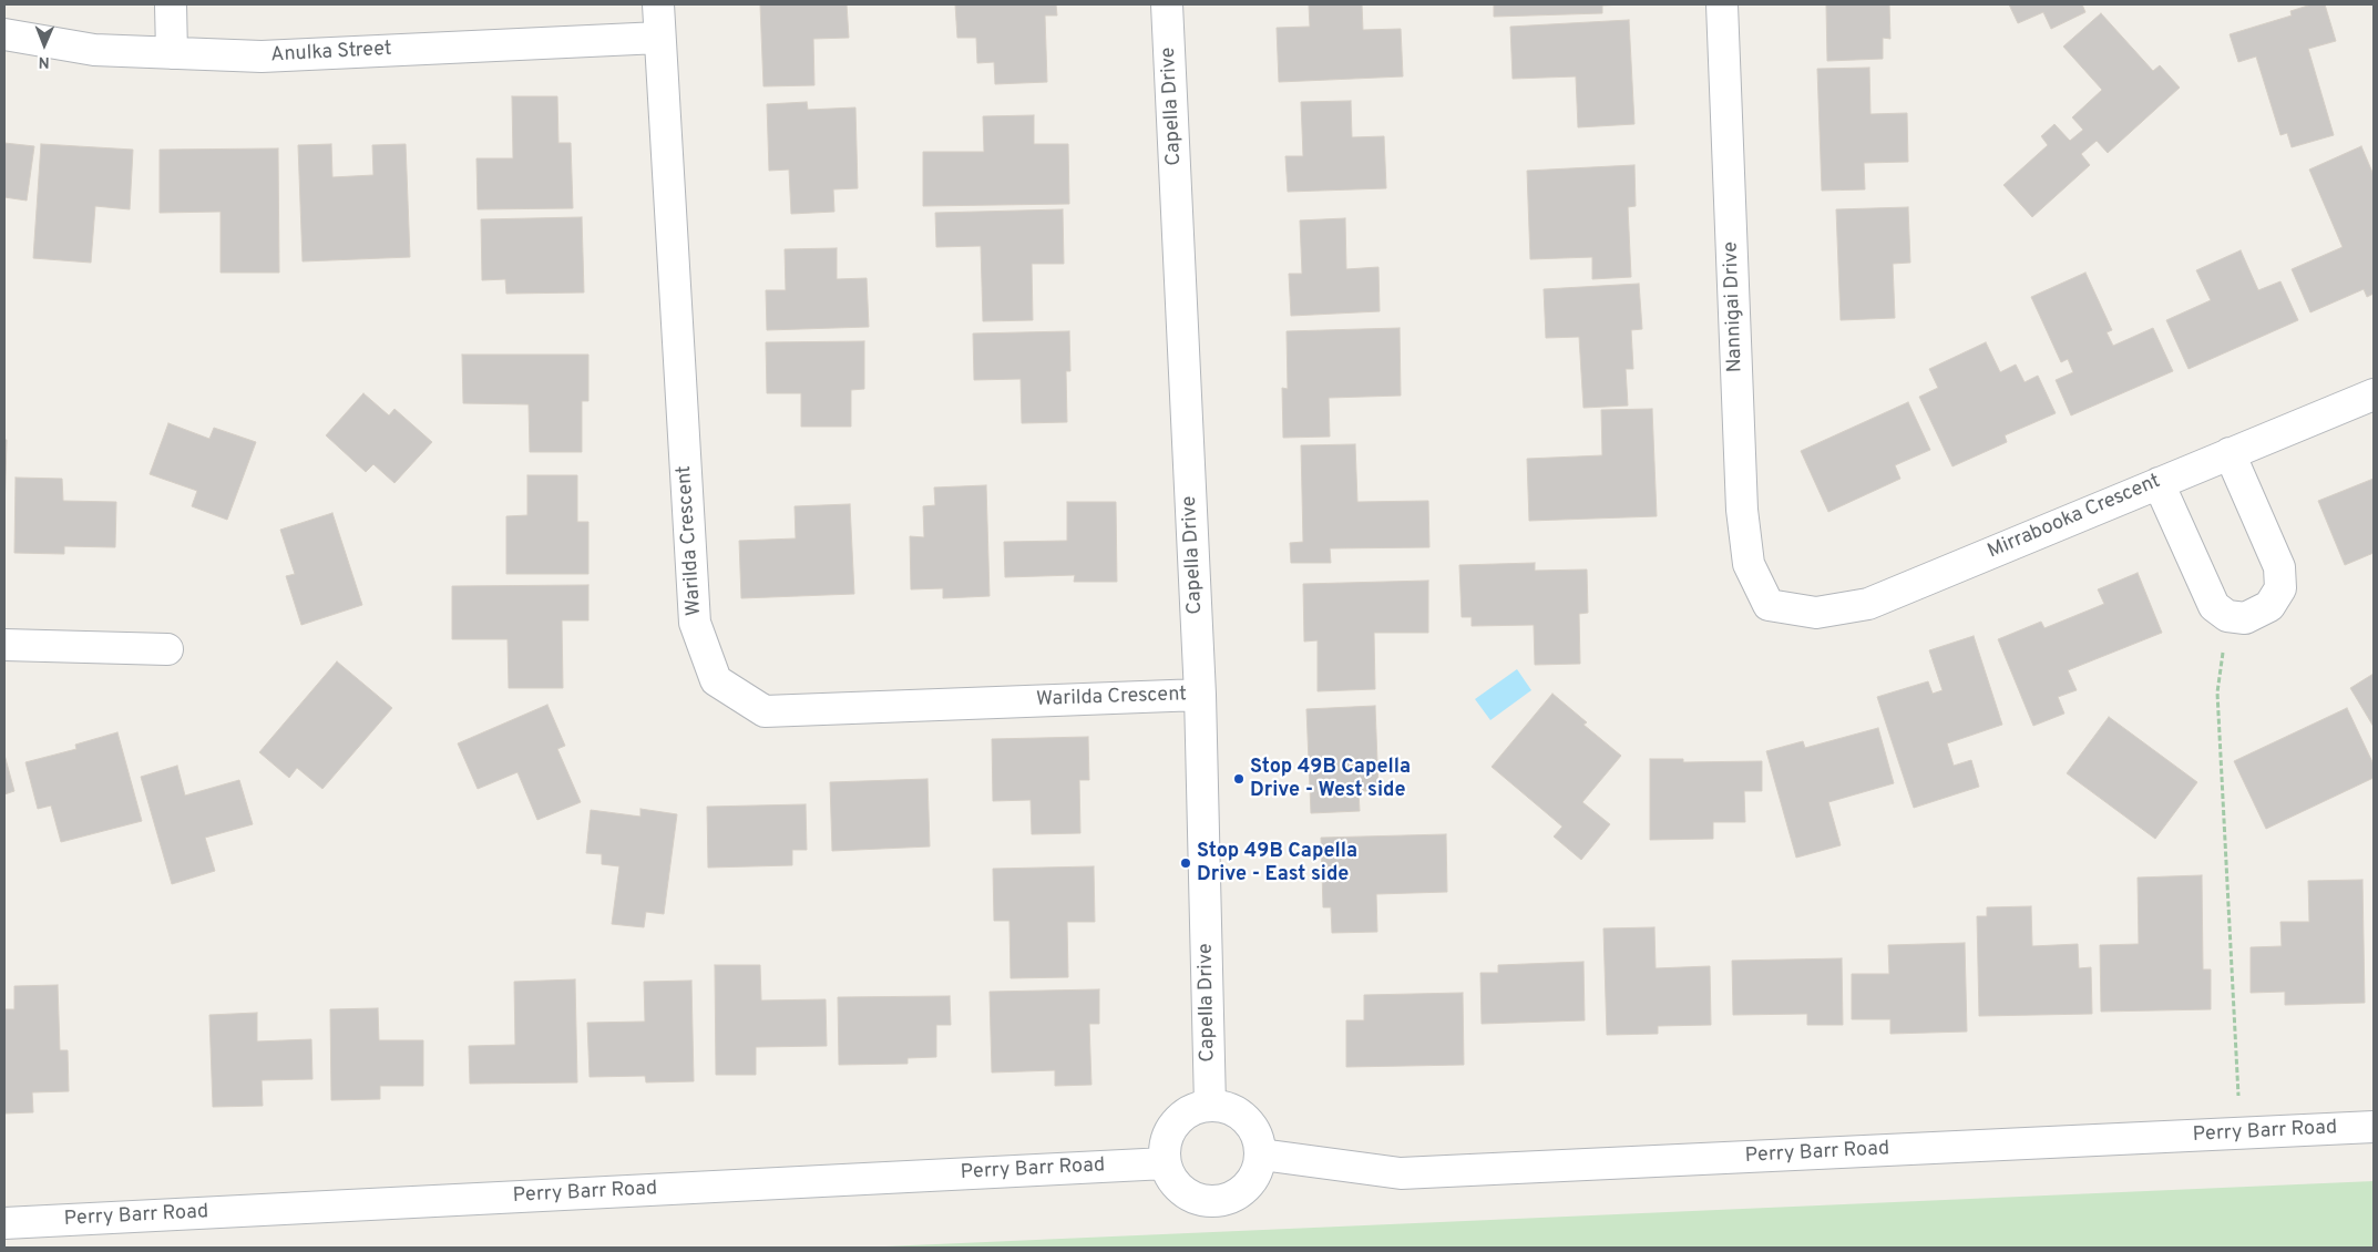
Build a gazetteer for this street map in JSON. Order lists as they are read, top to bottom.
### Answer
{
  "streets": {
    "street": [
      "Anulka Street",
      "Capella Drive",
      "Nannigai Drive",
      "Mirrabooka Crescent",
      "Warilda Crescent",
      "Perry Barr Road"
    ]
  },
  "crossings": [
    ["Anulka Street", "Warilda Crescent"],
    ["Capella Drive", "Warilda Crescent"],
    ["Capella Drive", "Perry Barr Road"],
    ["Nannigai Drive", "Mirrabooka Crescent"]
  ],
  "places": ["Stop 49B Capella Drive - West side", "Stop 49B Capella Drive - East side"],
  "north": "bottom"
}
